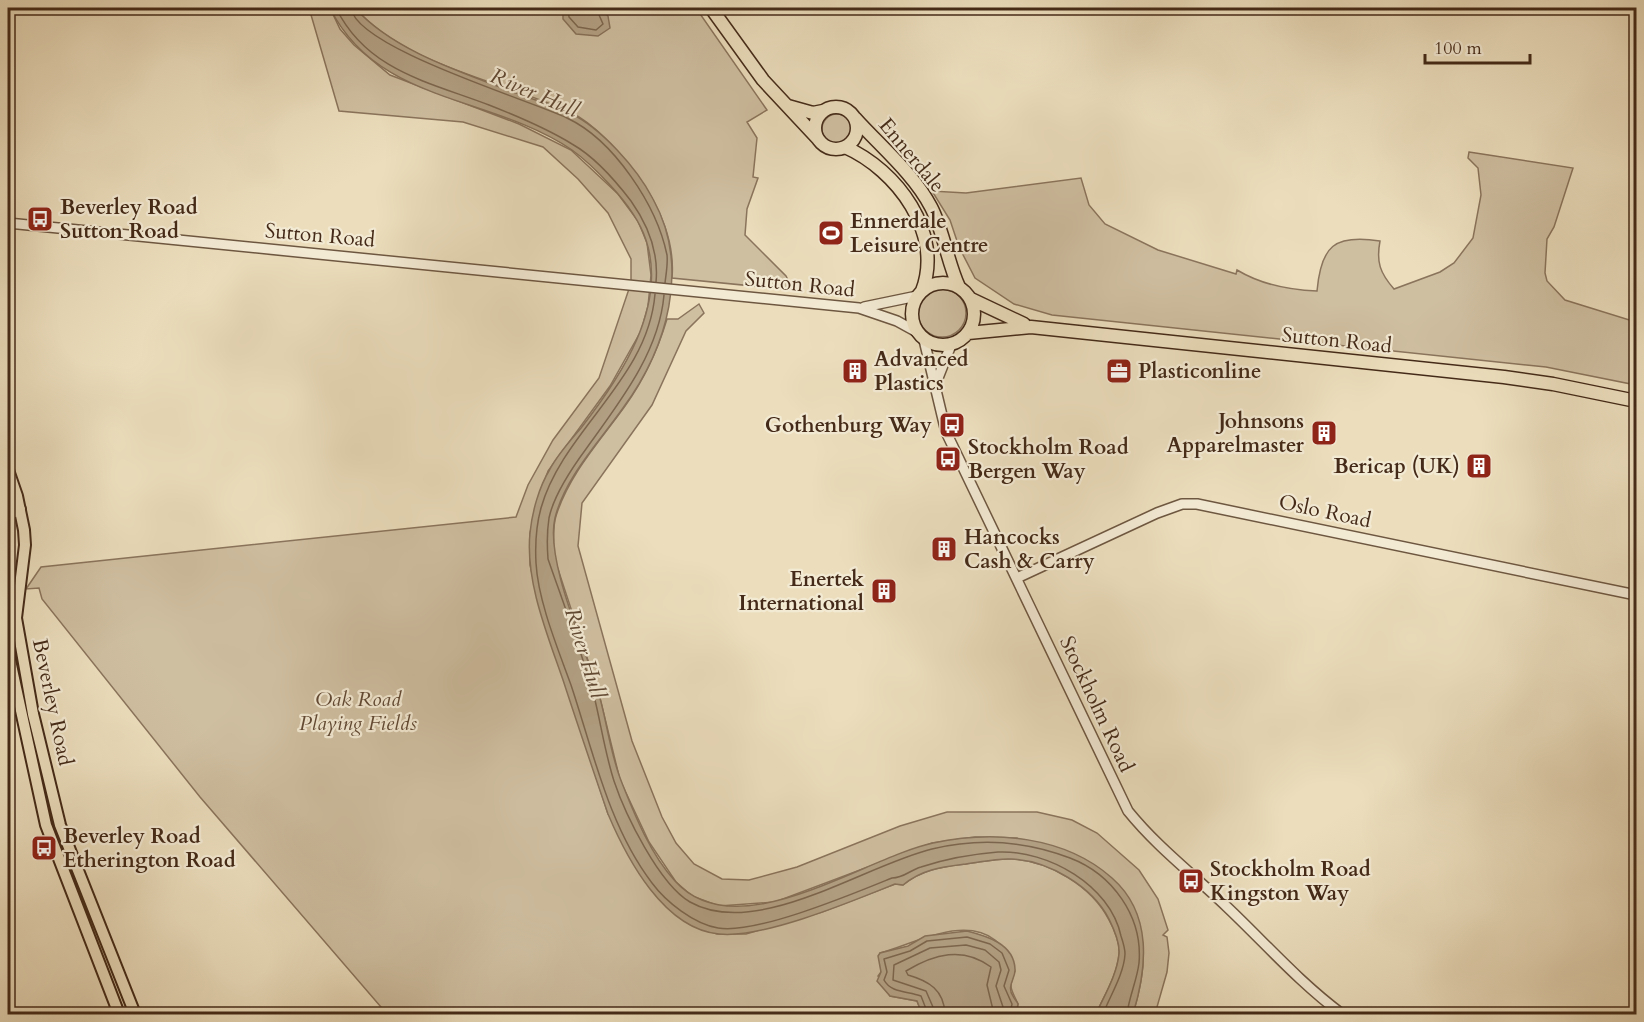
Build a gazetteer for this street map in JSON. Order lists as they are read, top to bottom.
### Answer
{
  "streets": {
    "highway": ["Ennerdale", "Sutton Road"],
    "main road": ["Beverley Road"],
    "street": ["Oslo Road", "Stockholm Road"]
  },
  "crossings": [
    ["Ennerdale", "Sutton Road"],
    ["Ennerdale", "Stockholm Road"],
    ["Sutton Road", "Stockholm Road"],
    ["Oslo Road", "Stockholm Road"]
  ],
  "water": ["River Hull"],
  "parks": ["Oak Road Playing Fields"],
  "places": {
    "bus stop": [
      "Beverley Road Sutton Road",
      "Gothenburg Way",
      "Stockholm Road Bergen Way",
      "Beverley Road Etherington Road",
      "Stockholm Road Kingston Way"
    ],
    "sports": ["Ennerdale Leisure Centre"],
    "building": [
      "Advanced Plastics",
      "Johnsons Apparelmaster",
      "Bericap (UK)",
      "Hancocks Cash & Carry",
      "Enertek International"
    ],
    "office": ["Plasticonline"]
  },
  "scale_bar": "100 m"
}
